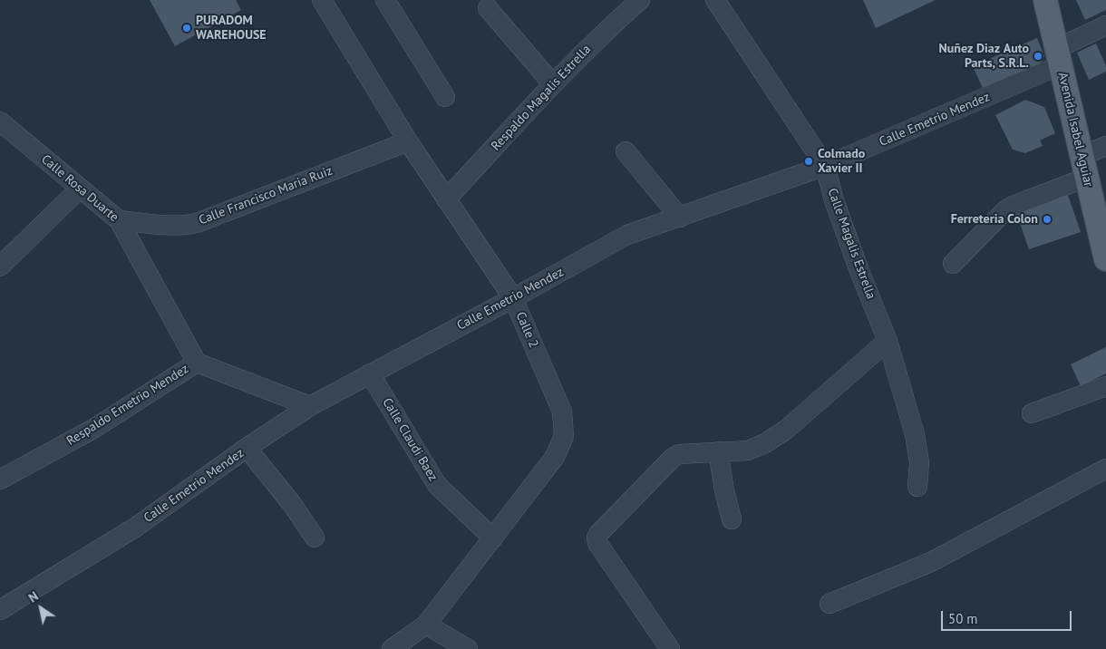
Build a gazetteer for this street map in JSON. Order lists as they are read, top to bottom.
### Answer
{
  "streets": {
    "main road": ["Avenida Isabel Aguiar"],
    "street": [
      "Respaldo Magalis Estrella",
      "Calle Emetrio Mendez",
      "Calle Rosa Duarte",
      "Calle Francisco Maria Ruiz",
      "Calle Magalis Estrella",
      "Calle 2",
      "Respaldo Emetrio Mendez",
      "Calle Claudi Baez"
    ]
  },
  "crossings": [
    ["Respaldo Magalis Estrella", "Calle 2"],
    ["Calle Emetrio Mendez", "Avenida Isabel Aguiar"],
    ["Calle Emetrio Mendez", "Calle Magalis Estrella"],
    ["Calle Emetrio Mendez", "Calle 2"],
    ["Calle Emetrio Mendez", "Respaldo Emetrio Mendez"],
    ["Calle Emetrio Mendez", "Calle Claudi Baez"],
    ["Calle Rosa Duarte", "Calle Francisco Maria Ruiz"],
    ["Calle Rosa Duarte", "Respaldo Emetrio Mendez"],
    ["Calle Francisco Maria Ruiz", "Calle 2"],
    ["Calle 2", "Calle Claudi Baez"]
  ],
  "places": [
    "PURADOM WAREHOUSE",
    "Nuñez Diaz Auto Parts, S.R.L.",
    "Colmado Xavier II",
    "Ferreteria Colon"
  ],
  "scale_bar": "50 m",
  "north": "top left"
}
